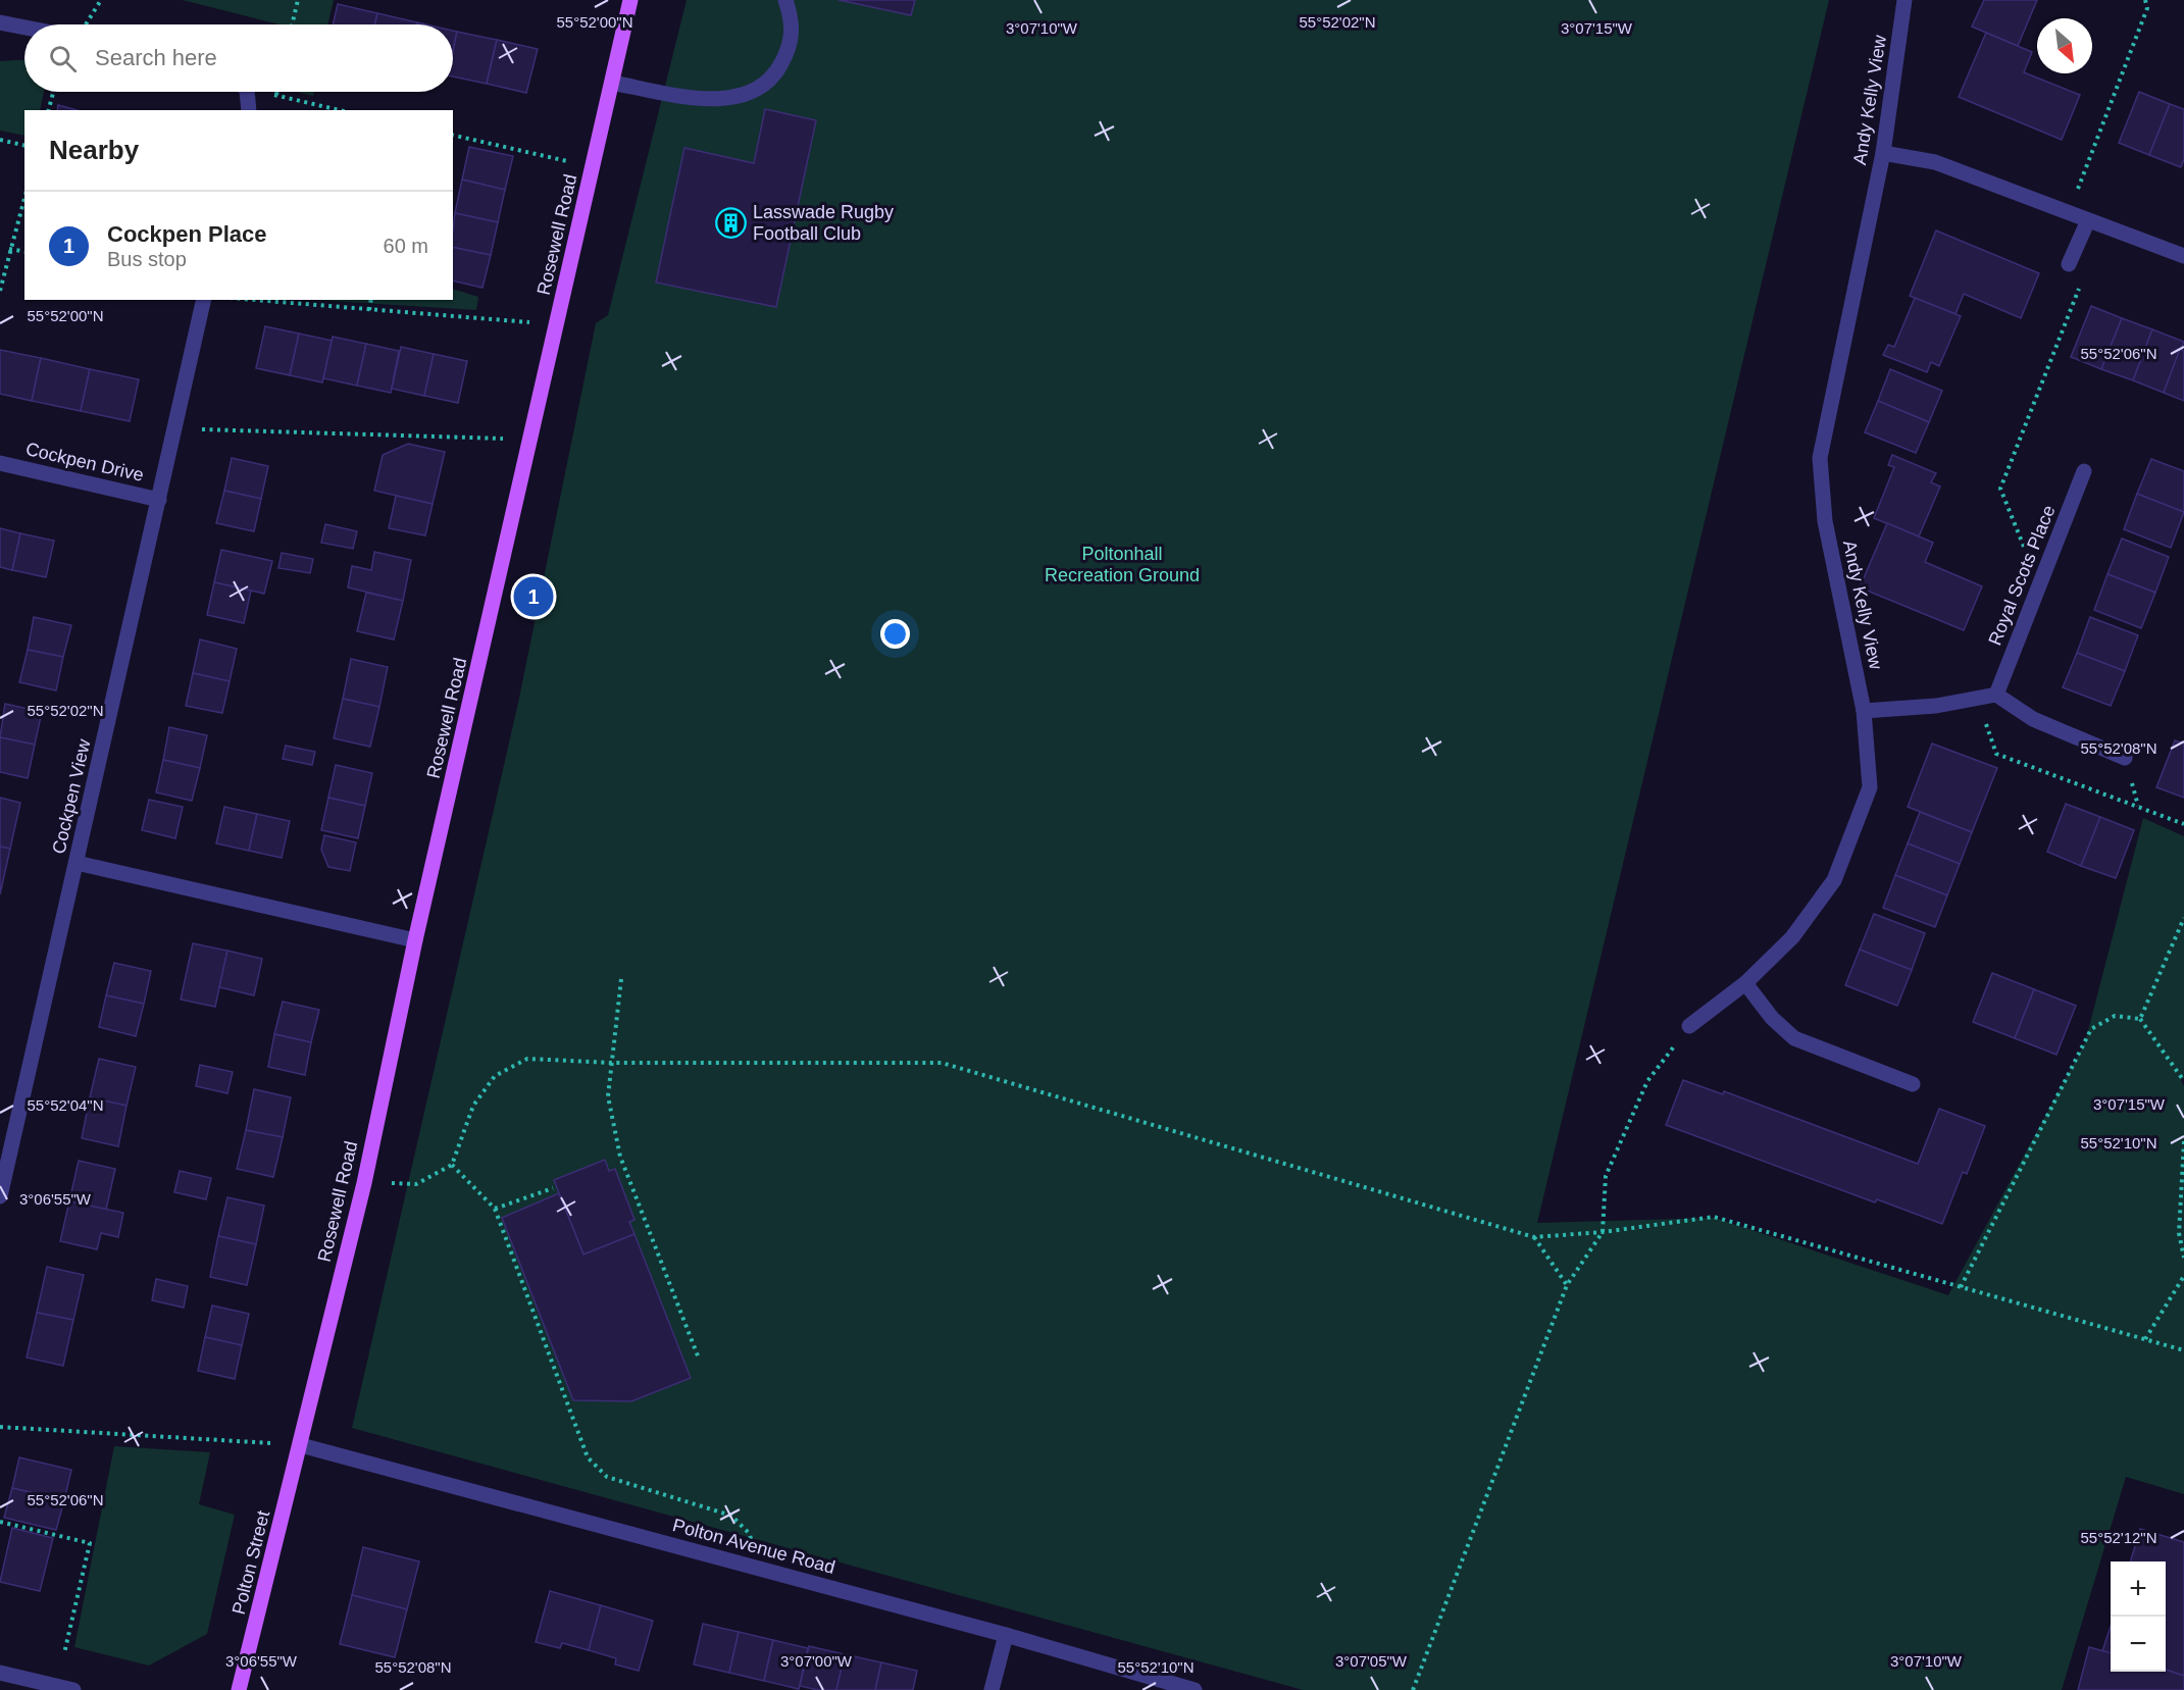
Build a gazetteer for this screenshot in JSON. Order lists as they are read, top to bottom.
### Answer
{
  "streets": {
    "main road": ["Rosewell Road", "Polton Street"],
    "street": [
      "Andy Kelly View",
      "Cockpen Drive",
      "Royal Scots Place",
      "Cockpen View",
      "Polton Avenue Road"
    ]
  },
  "crossings": [
    ["Rosewell Road", "Polton Avenue Road"],
    ["Rosewell Road", "Polton Street"],
    ["Cockpen Drive", "Cockpen View"],
    ["Polton Avenue Road", "Polton Street"]
  ],
  "parks": ["Poltonhall Recreation Ground"],
  "places": {
    "building": ["Lasswade Rugby Football Club"]
  },
  "north": "bottom right",
  "page": {
    "search": "Search here",
    "heading": "Nearby",
    "list": [
      {
        "mark": "1",
        "name": "Cockpen Place",
        "note": "Bus stop",
        "value": "60 m"
      }
    ],
    "pins": "1",
    "map_buttons": ["+", "−"]
  },
  "coordinates": [
    "55°52'02\"N",
    "55°52'00\"N",
    "3°07'10\"W",
    "3°07'15\"W",
    "55°52'06\"N",
    "55°52'08\"N",
    "55°52'04\"N",
    "55°52'10\"N",
    "3°06'55\"W",
    "55°52'12\"N",
    "3°07'00\"W",
    "3°07'05\"W"
  ]
}
